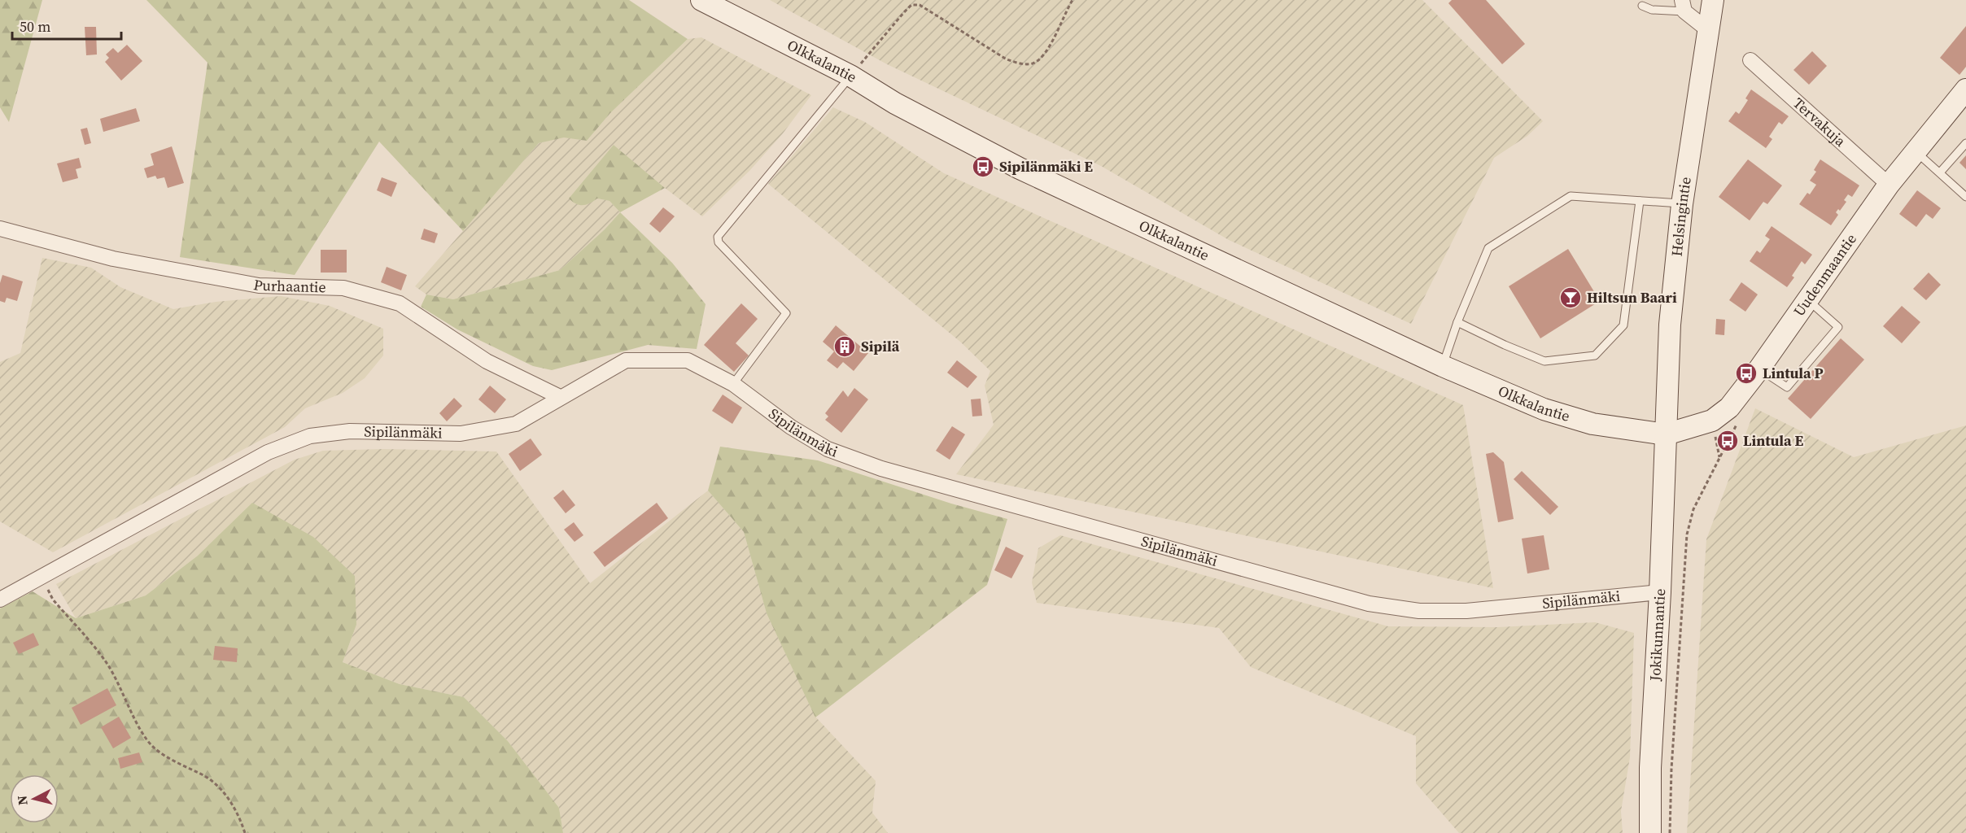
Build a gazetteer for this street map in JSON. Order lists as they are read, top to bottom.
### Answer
{
  "streets": {
    "street": [
      "Olkkalantie",
      "Tervakuja",
      "Helsingintie",
      "Uudenmaantie",
      "Purhaantie",
      "Sipilänmäki",
      "Jokikunnantie"
    ]
  },
  "crossings": [
    ["Olkkalantie", "Helsingintie"],
    ["Olkkalantie", "Uudenmaantie"],
    ["Olkkalantie", "Jokikunnantie"],
    ["Tervakuja", "Uudenmaantie"],
    ["Helsingintie", "Uudenmaantie"],
    ["Helsingintie", "Jokikunnantie"],
    ["Uudenmaantie", "Jokikunnantie"],
    ["Purhaantie", "Sipilänmäki"],
    ["Sipilänmäki", "Jokikunnantie"]
  ],
  "places": {
    "bus stop": ["Sipilänmäki E", "Lintula P", "Lintula E"],
    "bar": ["Hiltsun Baari"],
    "building": ["Sipilä"]
  },
  "scale_bar": "50 m",
  "north": "left"
}
